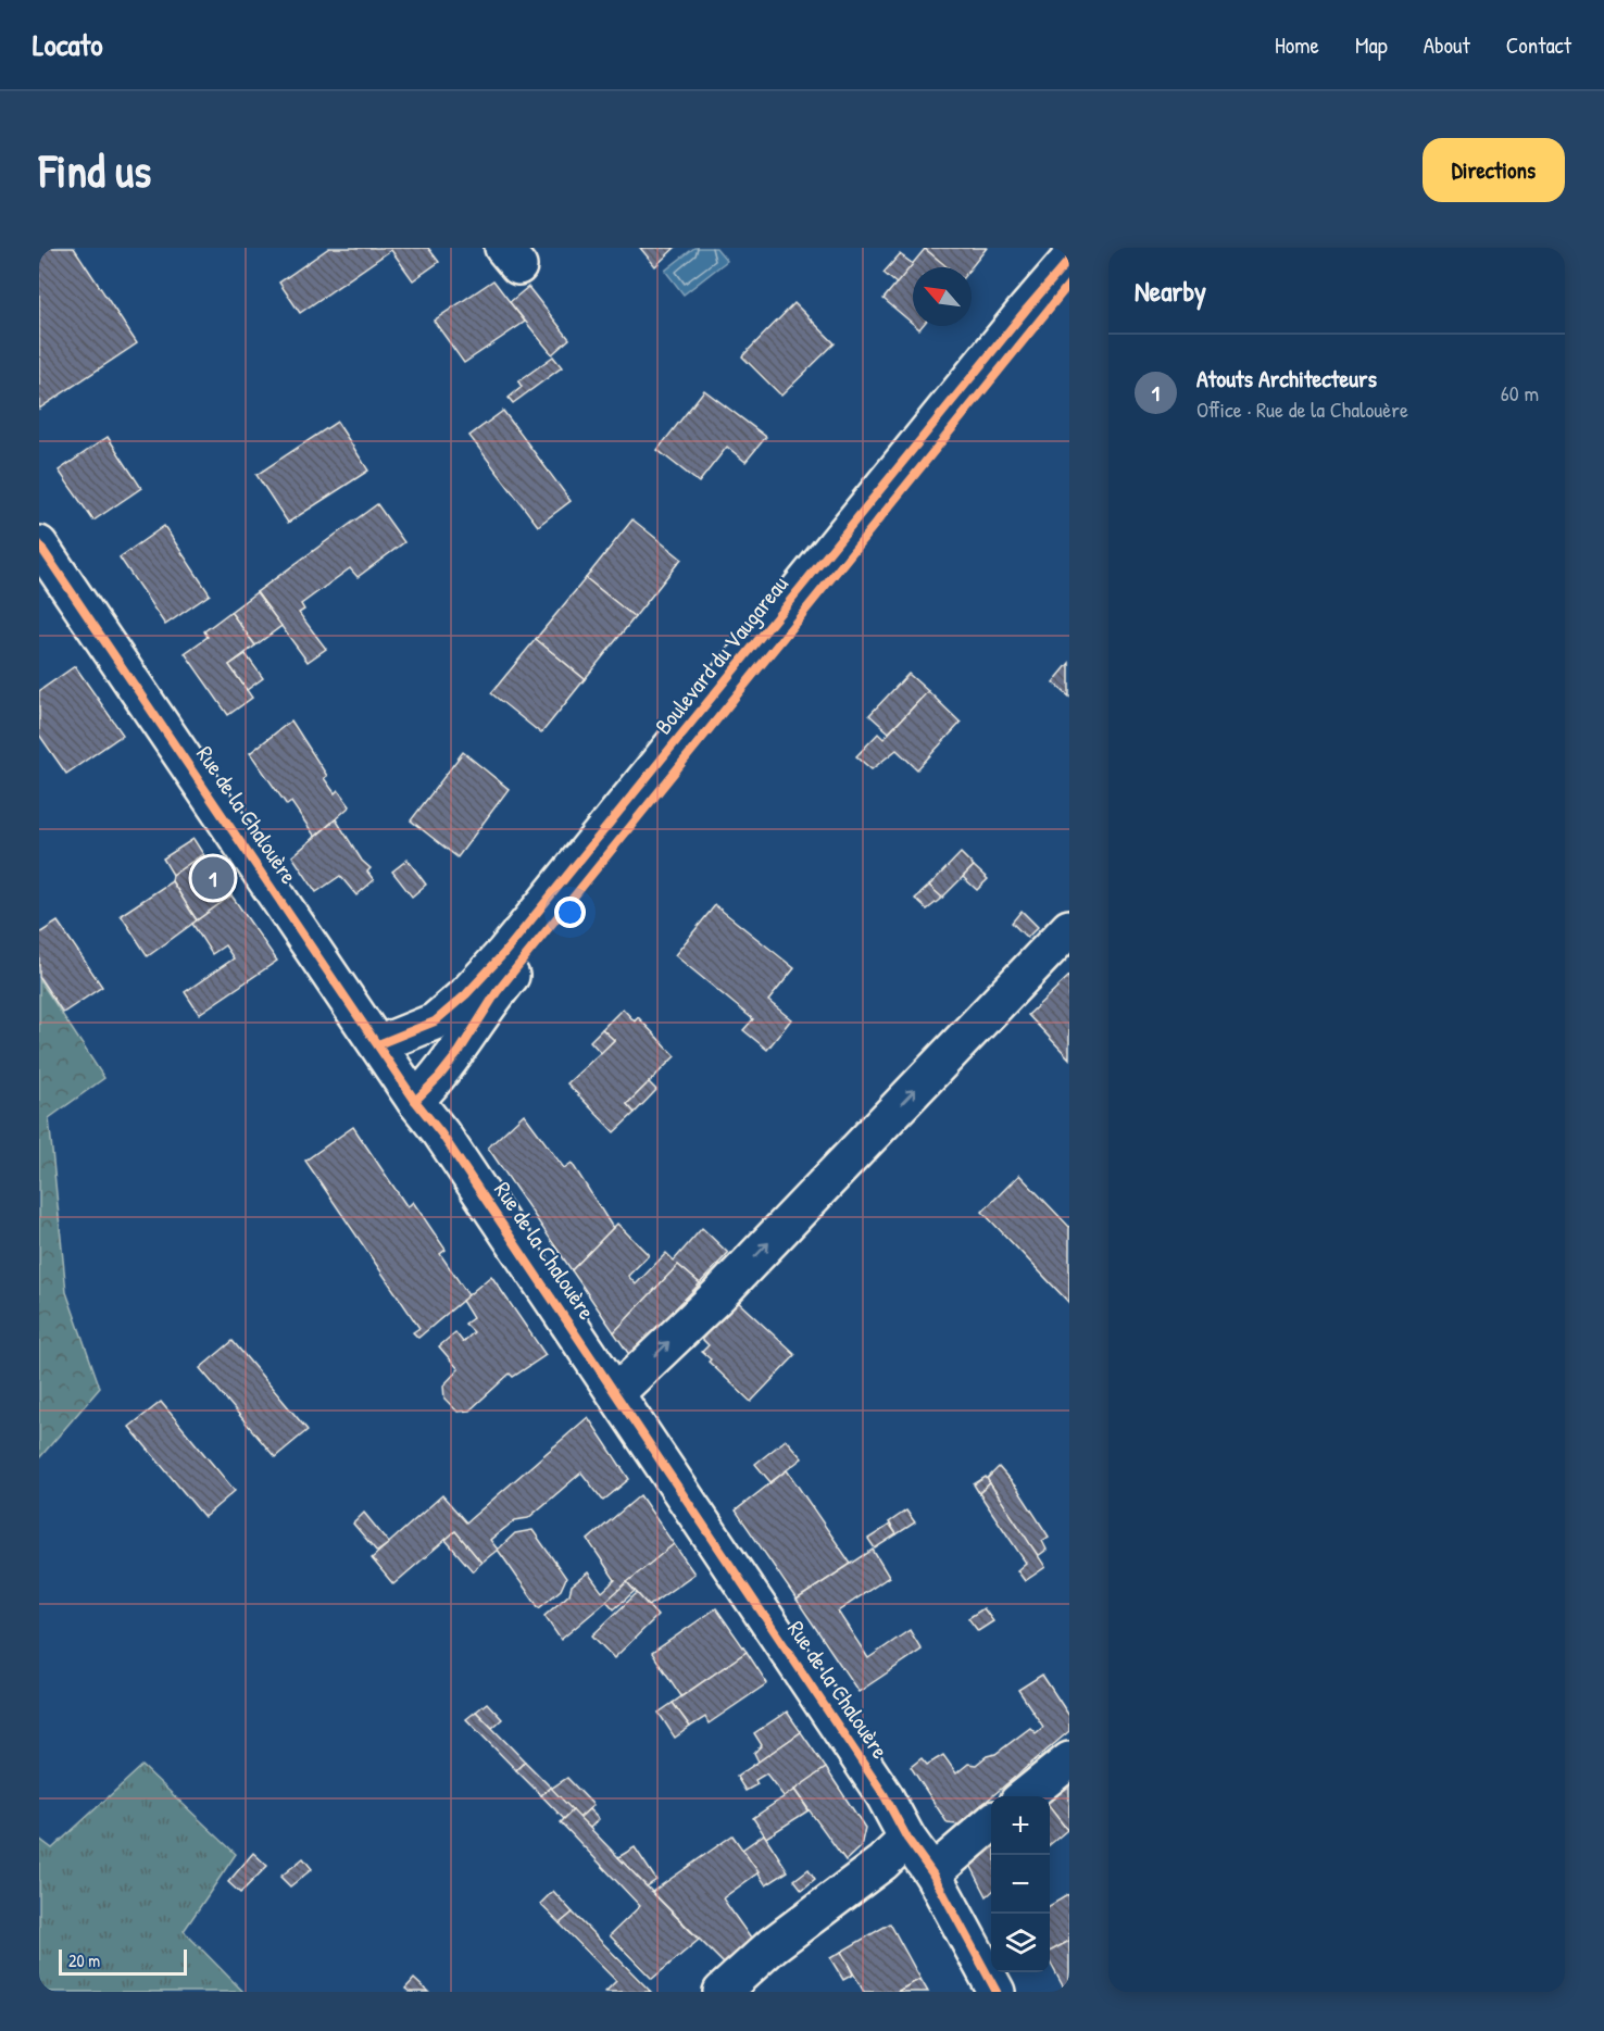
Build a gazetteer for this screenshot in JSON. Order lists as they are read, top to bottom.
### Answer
{
  "streets": {
    "street": ["Boulevard du Vaugareau", "Rue de la Chalouère"]
  },
  "crossings": [
    ["Boulevard du Vaugareau", "Rue de la Chalouère"]
  ],
  "scale_bar": "20 m",
  "north": "top left",
  "page": {
    "header": "Locato",
    "nav": [
      "Home",
      "Map",
      "About",
      "Contact"
    ],
    "buttons": "Directions",
    "title": "Find us",
    "heading": "Nearby",
    "list": [
      {
        "mark": "1",
        "name": "Atouts Architecteurs",
        "note": "Office · Rue de la Chalouère",
        "value": "60 m"
      }
    ],
    "pins": "1",
    "map_buttons": ["+", "−"],
    "scale": "20 m"
  }
}
